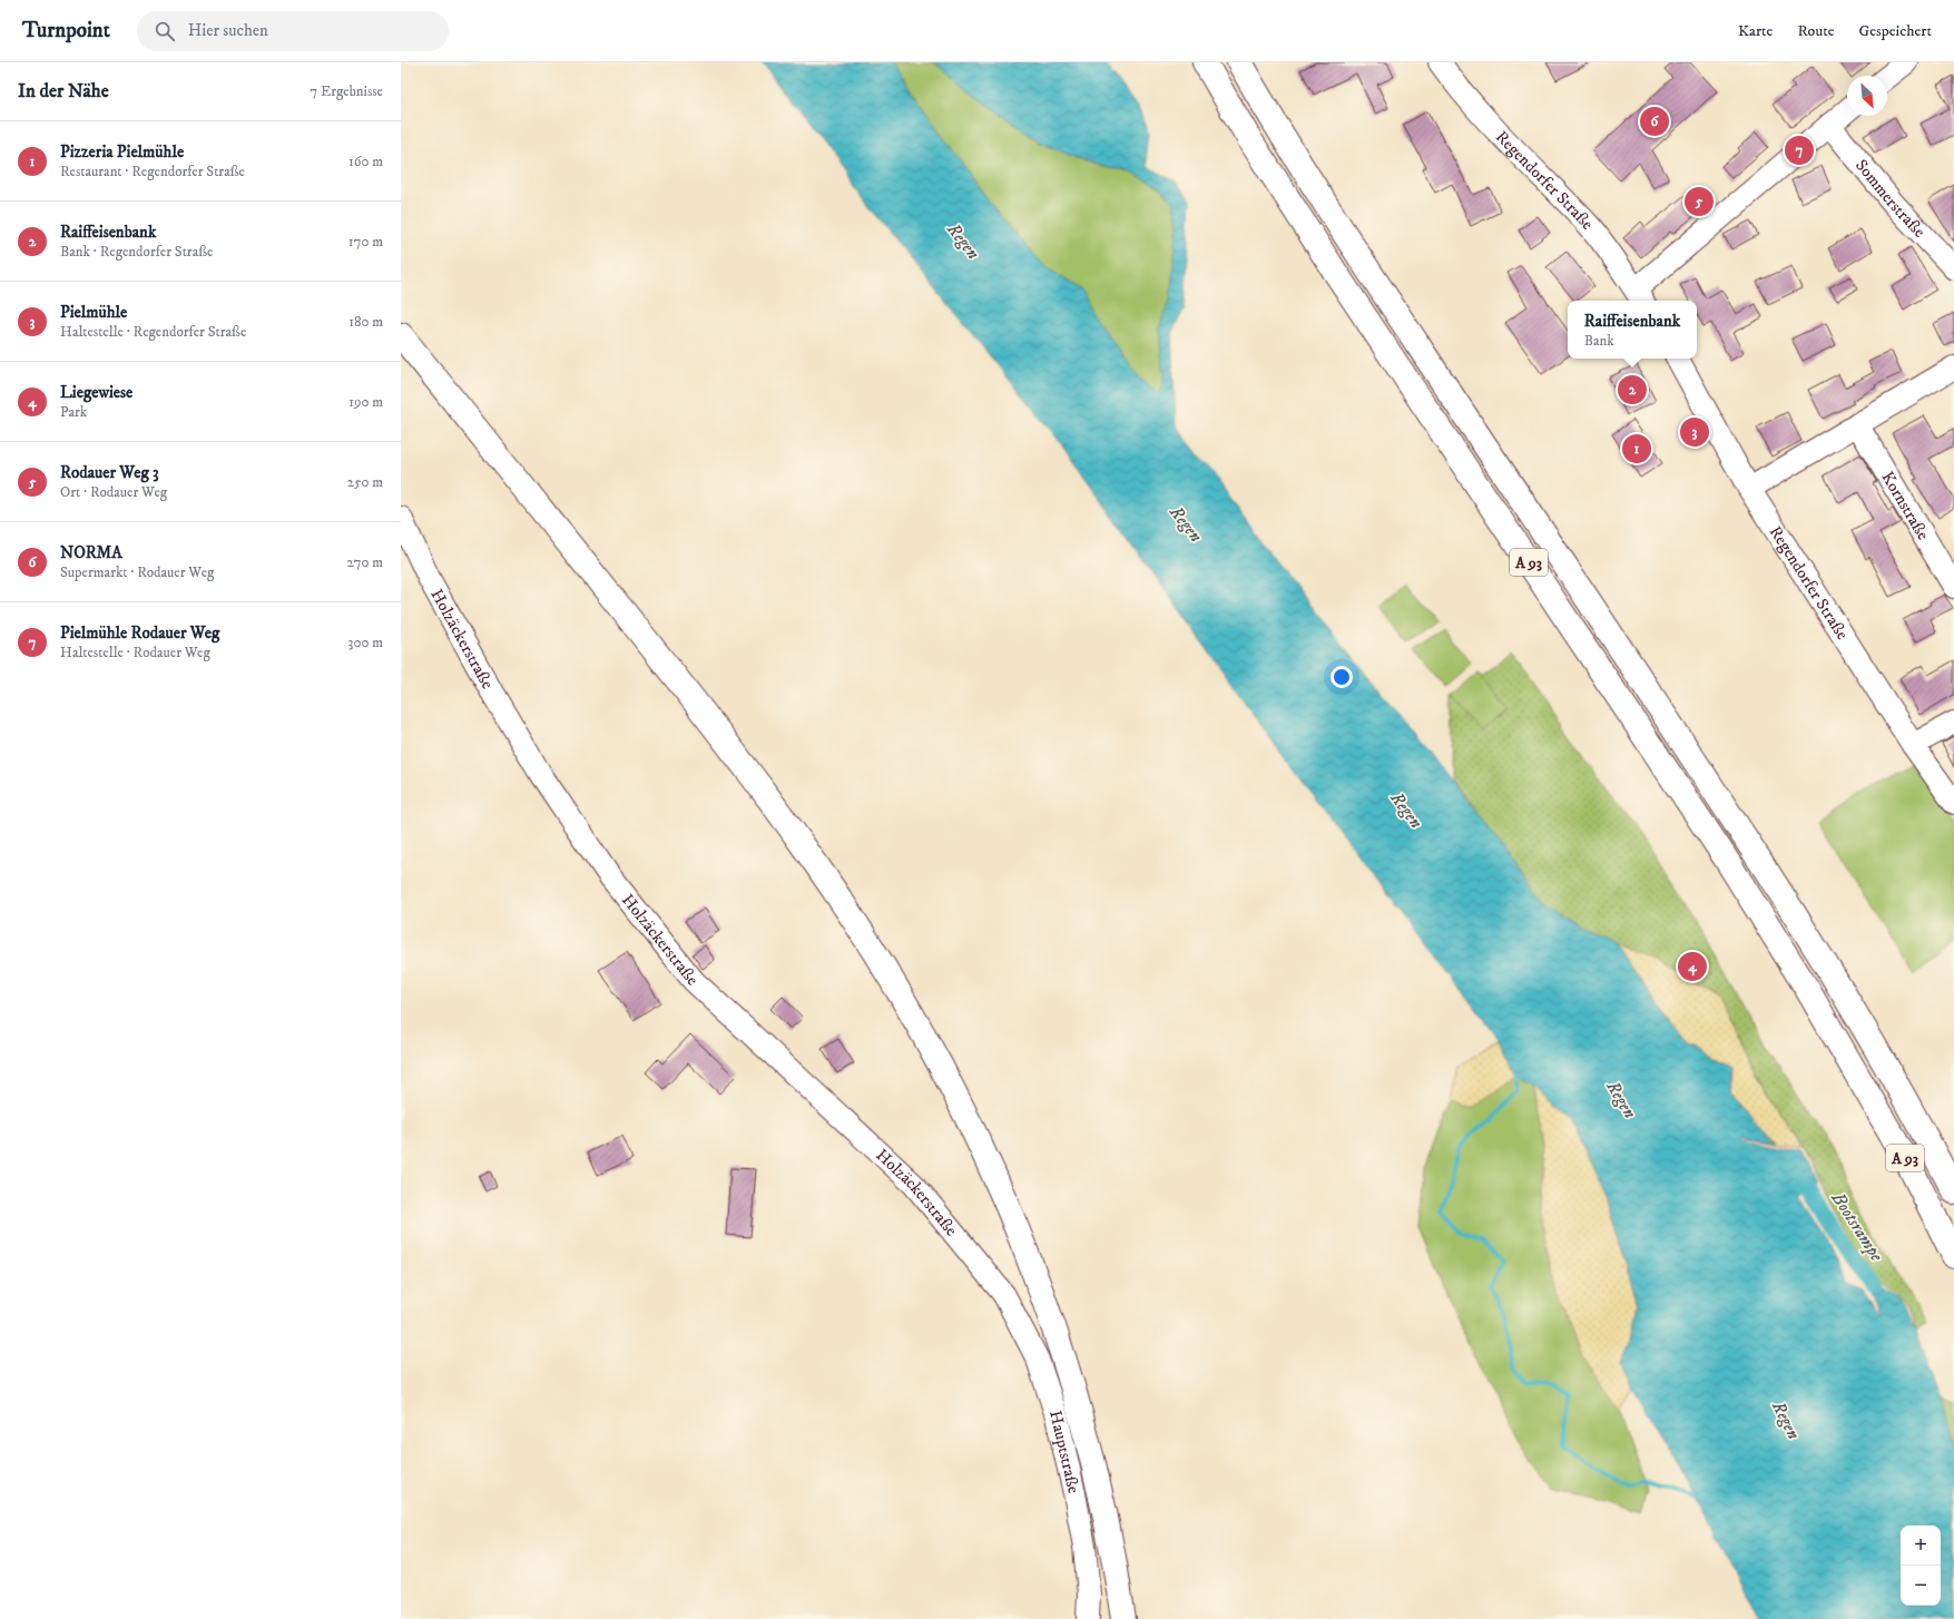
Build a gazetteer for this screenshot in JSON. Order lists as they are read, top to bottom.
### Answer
{
  "streets": {
    "main road": ["A 93", "Hauptstraße"],
    "street": [
      "Regendorfer Straße",
      "Sommerstraße",
      "Kornstraße",
      "Holzäckerstraße"
    ]
  },
  "crossings": [
    ["Holzäckerstraße", "Hauptstraße"]
  ],
  "water": ["Regen", "Bootsrampe"],
  "north": "bottom right",
  "page": {
    "header": "Turnpoint",
    "search": "Hier suchen",
    "nav": ["Karte", "Route", "Gespeichert"],
    "heading": ["In der Nähe", "7 Ergebnisse"],
    "pins": [
      "6",
      "7",
      "5",
      "2",
      "3",
      "1",
      "4"
    ],
    "list": [
      {
        "mark": "1",
        "name": "Pizzeria Pielmühle",
        "note": "Restaurant · Regendorfer Straße",
        "value": "160 m"
      },
      {
        "mark": "2",
        "name": "Raiffeisenbank",
        "note": "Bank · Regendorfer Straße",
        "value": "170 m"
      },
      {
        "mark": "3",
        "name": "Pielmühle",
        "note": "Haltestelle · Regendorfer Straße",
        "value": "180 m"
      },
      {
        "mark": "4",
        "name": "Liegewiese",
        "note": "Park",
        "value": "190 m"
      },
      {
        "mark": "5",
        "name": "Rodauer Weg 3",
        "note": "Ort · Rodauer Weg",
        "value": "250 m"
      },
      {
        "mark": "6",
        "name": "NORMA",
        "note": "Supermarkt · Rodauer Weg",
        "value": "270 m"
      },
      {
        "mark": "7",
        "name": "Pielmühle Rodauer Weg",
        "note": "Haltestelle · Rodauer Weg",
        "value": "300 m"
      }
    ],
    "popup": ["Raiffeisenbank", "Bank"],
    "map_buttons": ["+", "−"]
  }
}
